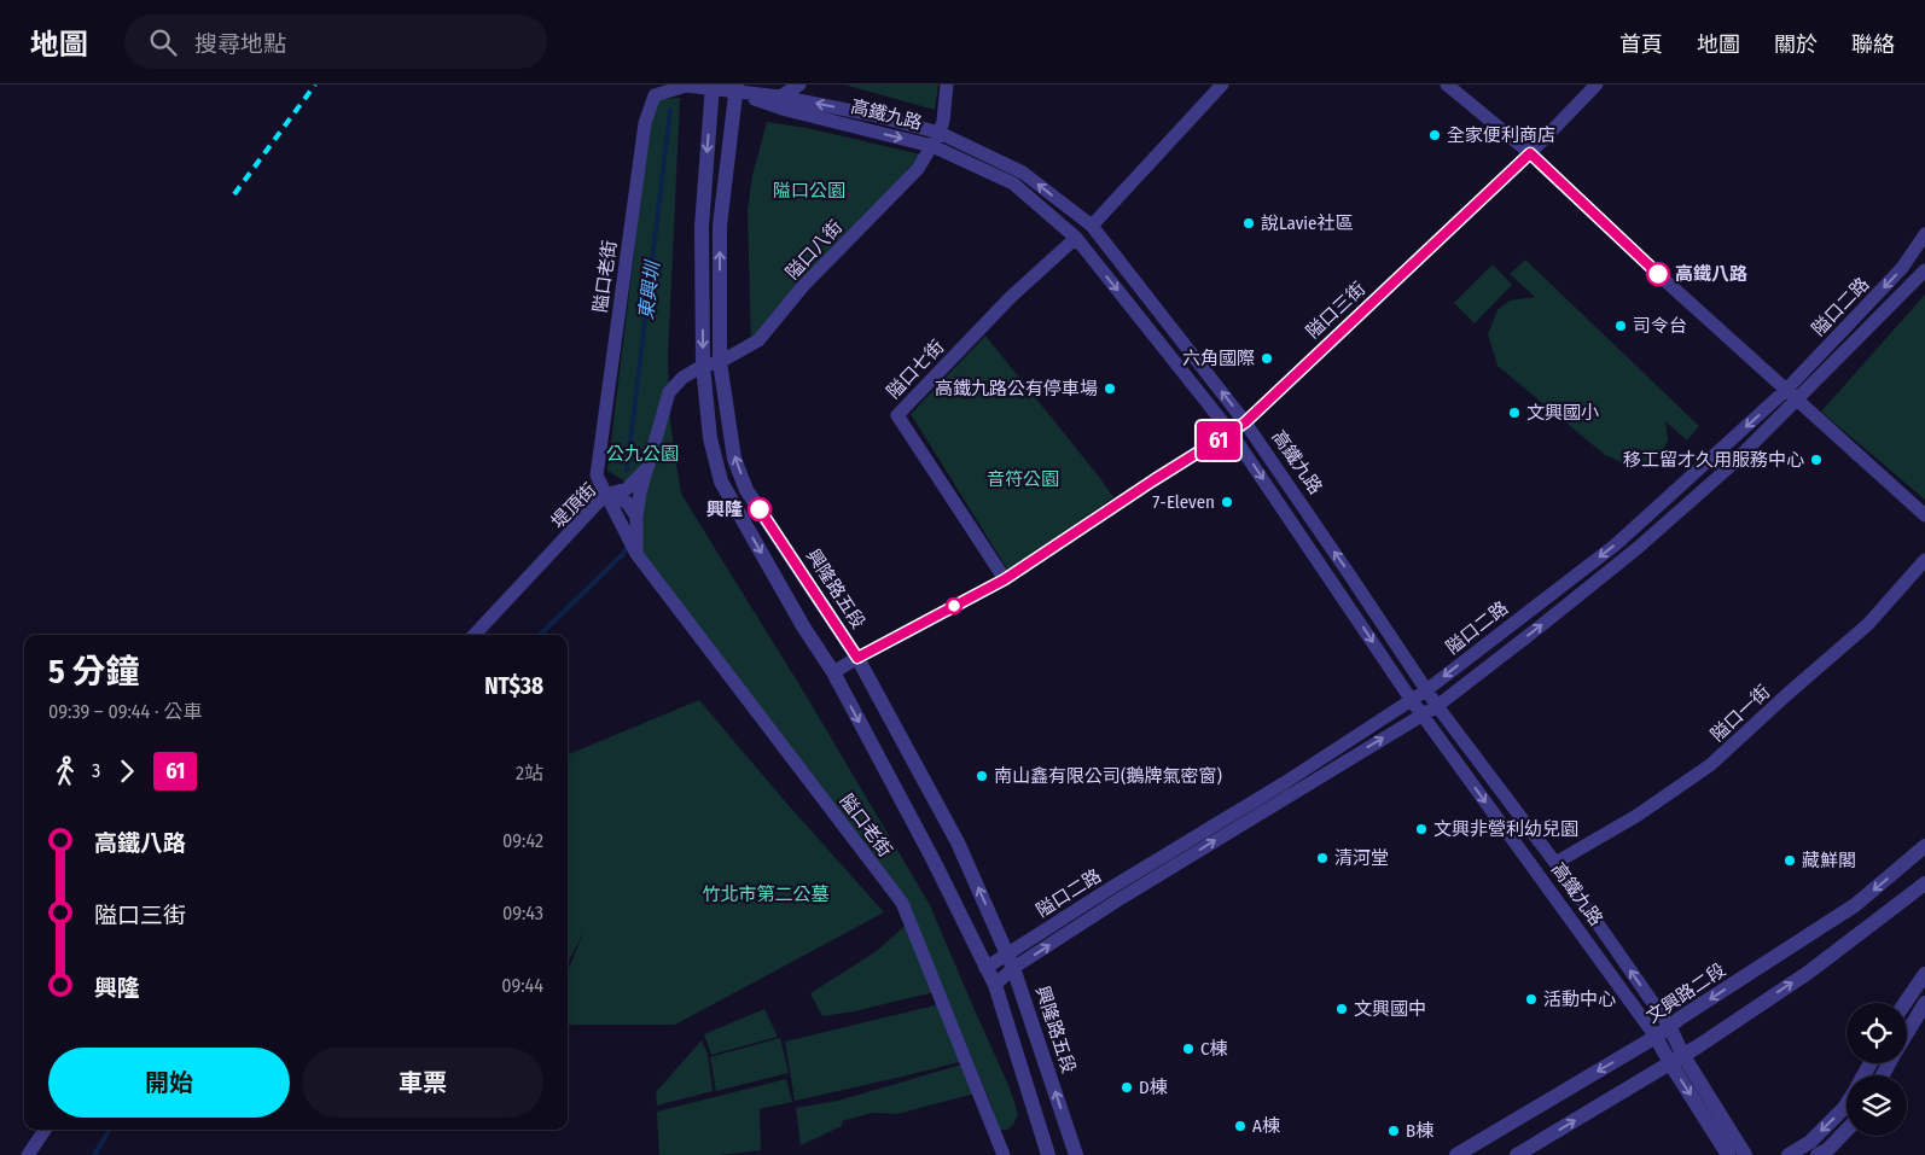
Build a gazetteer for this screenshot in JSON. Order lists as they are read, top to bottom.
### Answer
{
  "streets": {
    "street": [
      "高鐵九路",
      "隘口八街",
      "隘口老街",
      "隘口二路",
      "隘口三街",
      "隘口七街",
      "堤頂街",
      "興隆路五段",
      "隘口一街",
      "文興路二段"
    ]
  },
  "crossings": [
    ["高鐵九路", "隘口八街"],
    ["高鐵九路", "隘口老街"],
    ["高鐵九路", "隘口二路"],
    ["高鐵九路", "隘口三街"],
    ["高鐵九路", "隘口七街"],
    ["高鐵九路", "興隆路五段"],
    ["高鐵九路", "隘口一街"],
    ["高鐵九路", "文興路二段"],
    ["隘口八街", "堤頂街"],
    ["隘口八街", "興隆路五段"],
    ["隘口老街", "堤頂街"],
    ["隘口老街", "興隆路五段"],
    ["隘口二路", "興隆路五段"],
    ["隘口三街", "隘口七街"],
    ["隘口三街", "興隆路五段"]
  ],
  "water": ["東興圳"],
  "parks": [
    "隘口公園",
    "公九公園",
    "音符公園",
    "竹北市第二公墓"
  ],
  "places": [
    "全家便利商店",
    "說Lavie社區",
    "高鐵八路",
    "司令台",
    "六角國際",
    "高鐵九路公有停車場",
    "文興國小",
    "移工留才久用服務中心",
    "7-Eleven",
    "興隆",
    "南山鑫有限公司(鵝牌氣密窗)",
    "文興非營利幼兒園",
    "清河堂",
    "藏鮮閣",
    "活動中心",
    "文興國中",
    "C棟",
    "D棟",
    "A棟",
    "B棟"
  ],
  "lines": ["bus line 61"],
  "page": {
    "header": "地圖",
    "search": "搜尋地點",
    "nav": [
      "首頁",
      "地圖",
      "關於",
      "聯絡"
    ],
    "on_map": "61",
    "heading": ["5 分鐘", "09:39 – 09:44 · 公車", "NT$38"],
    "legs": ["3", "61", "2站"],
    "list": [
      {
        "name": "高鐵八路",
        "value": "09:42"
      },
      {
        "name": "隘口三街",
        "value": "09:43"
      },
      {
        "name": "興隆",
        "value": "09:44"
      }
    ],
    "buttons": ["開始", "車票"]
  }
}
